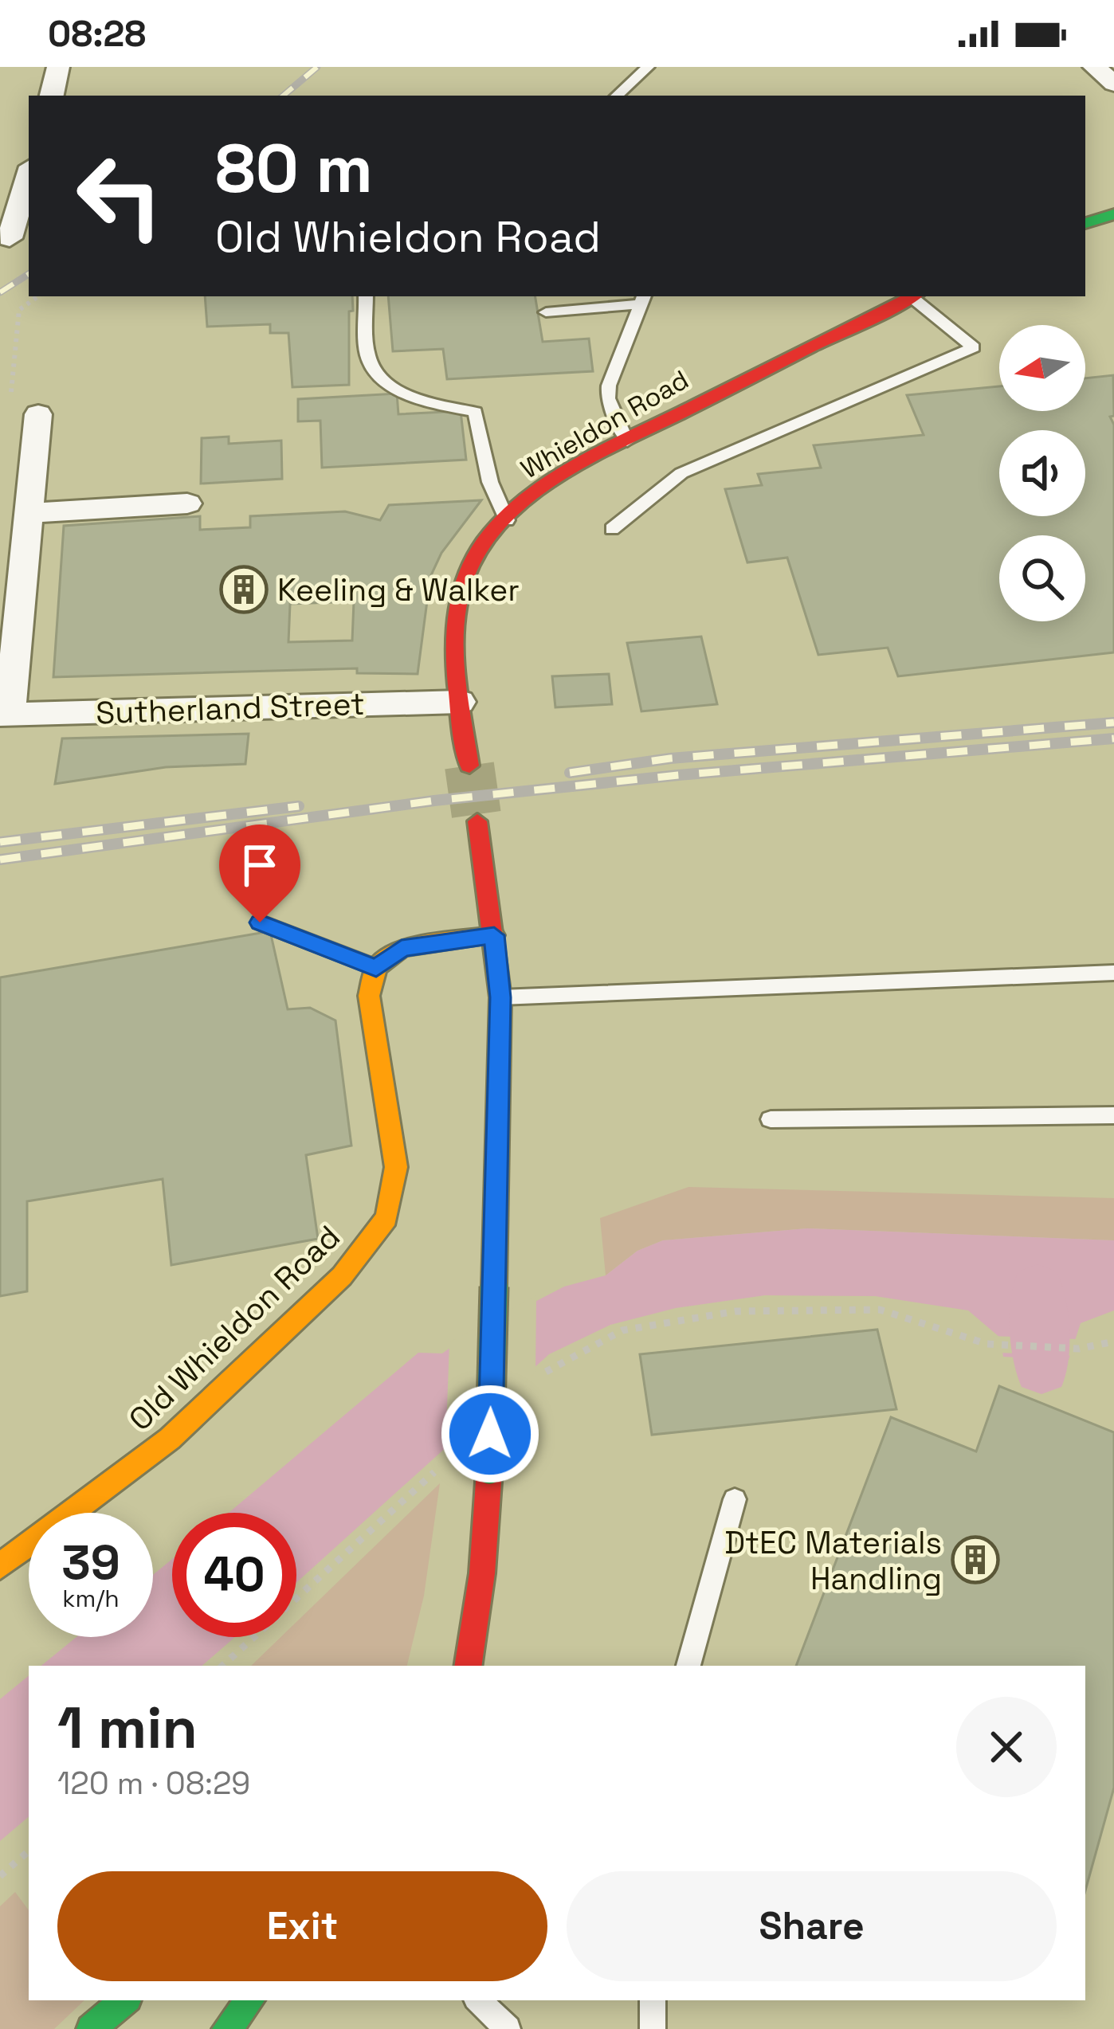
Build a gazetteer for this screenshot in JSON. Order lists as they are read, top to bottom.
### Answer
{
  "streets": {
    "main road": ["Whieldon Road", "Old Whieldon Road"],
    "street": ["Sutherland Street"]
  },
  "crossings": [
    ["Whieldon Road", "Sutherland Street"]
  ],
  "places": {
    "building": ["Keeling & Walker", "DtEC Materials Handling"]
  },
  "north": "left",
  "page": {
    "status": "08:28",
    "turn": ["80 m", "Old Whieldon Road"],
    "speed": "39 km/h",
    "limit": "40",
    "heading": ["1 min", "120 m · 08:29"],
    "buttons": ["Exit", "Share"]
  }
}
